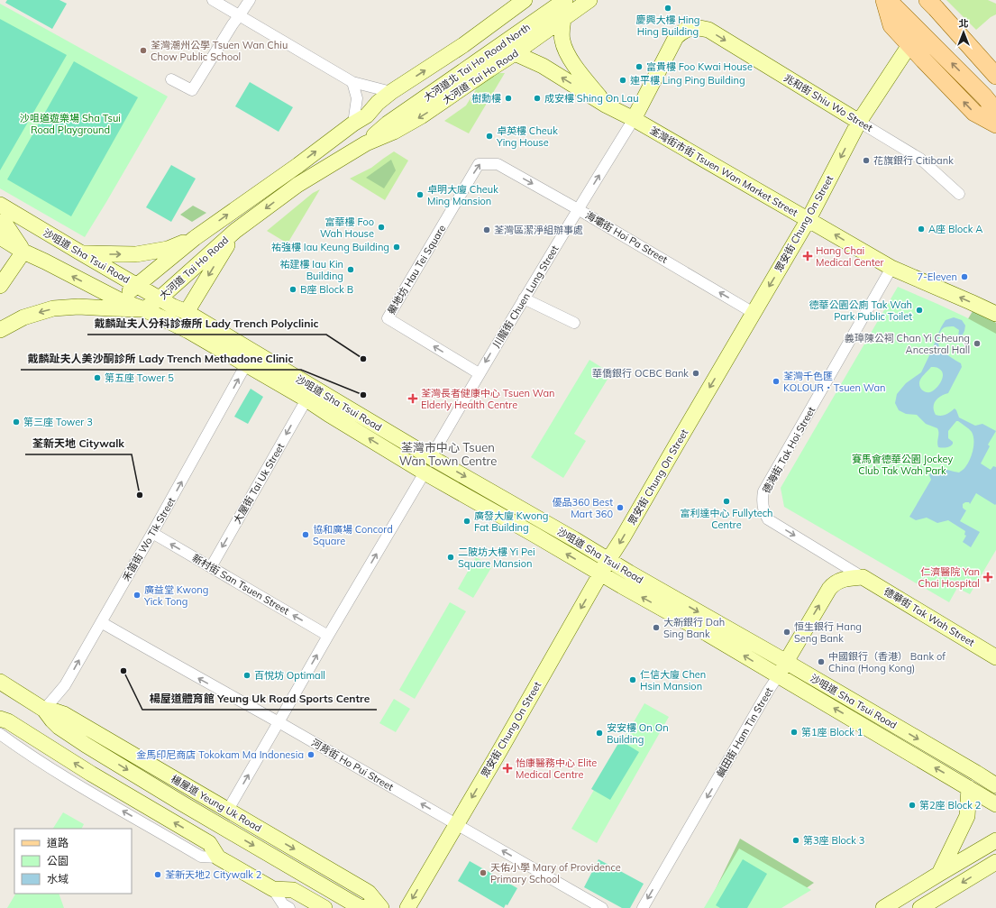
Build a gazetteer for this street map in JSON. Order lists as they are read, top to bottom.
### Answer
{
  "streets": {
    "main road": [
      "大河道北 Tai Ho Road North",
      "大河道 Tai Ho Road",
      "兆和街 Shiu Wo Street",
      "荃灣街市街 Tsuen Wan Market Street",
      "眾安街 Chung On Street",
      "沙咀道 Sha Tsui Road",
      "川龍街 Chuen Lung Street",
      "德華街 Tak Wah Street",
      "鹹田街 Ham Tin Street",
      "楊屋道 Yeung Uk Road"
    ],
    "street": [
      "海壩街 Hoi Pa Street",
      "鱟地坊 Hau Tei Square",
      "德海街 Tak Hoi Street",
      "大屋街 Tai Uk Street",
      "禾笛街 Wo Tik Street",
      "新村街 San Tsuen Street",
      "河背街 Ho Pui Street"
    ]
  },
  "crossings": [
    ["大河道北 Tai Ho Road North", "大河道 Tai Ho Road"],
    ["大河道 Tai Ho Road", "荃灣街市街 Tsuen Wan Market Street"],
    ["大河道 Tai Ho Road", "沙咀道 Sha Tsui Road"],
    ["兆和街 Shiu Wo Street", "眾安街 Chung On Street"],
    ["兆和街 Shiu Wo Street", "川龍街 Chuen Lung Street"],
    ["荃灣街市街 Tsuen Wan Market Street", "眾安街 Chung On Street"],
    ["荃灣街市街 Tsuen Wan Market Street", "川龍街 Chuen Lung Street"],
    ["荃灣街市街 Tsuen Wan Market Street", "德海街 Tak Hoi Street"],
    ["眾安街 Chung On Street", "海壩街 Hoi Pa Street"],
    ["眾安街 Chung On Street", "沙咀道 Sha Tsui Road"],
    ["眾安街 Chung On Street", "河背街 Ho Pui Street"],
    ["海壩街 Hoi Pa Street", "鱟地坊 Hau Tei Square"],
    ["海壩街 Hoi Pa Street", "川龍街 Chuen Lung Street"],
    ["沙咀道 Sha Tsui Road", "川龍街 Chuen Lung Street"],
    ["沙咀道 Sha Tsui Road", "大屋街 Tai Uk Street"],
    ["沙咀道 Sha Tsui Road", "禾笛街 Wo Tik Street"],
    ["沙咀道 Sha Tsui Road", "鹹田街 Ham Tin Street"],
    ["鱟地坊 Hau Tei Square", "川龍街 Chuen Lung Street"],
    ["德海街 Tak Hoi Street", "德華街 Tak Wah Street"],
    ["德海街 Tak Hoi Street", "鹹田街 Ham Tin Street"],
    ["大屋街 Tai Uk Street", "新村街 San Tsuen Street"],
    ["禾笛街 Wo Tik Street", "新村街 San Tsuen Street"],
    ["禾笛街 Wo Tik Street", "河背街 Ho Pui Street"],
    ["禾笛街 Wo Tik Street", "楊屋道 Yeung Uk Road"],
    ["德華街 Tak Wah Street", "鹹田街 Ham Tin Street"]
  ],
  "one_way": [
    "兆和街 Shiu Wo Street",
    "荃灣街市街 Tsuen Wan Market Street",
    "眾安街 Chung On Street",
    "大屋街 Tai Uk Street",
    "禾笛街 Wo Tik Street",
    "新村街 San Tsuen Street",
    "河背街 Ho Pui Street"
  ],
  "districts": ["荃灣市中心 Tsuen Wan Town Centre"],
  "parks": ["沙咀道遊樂場 Sha Tsui Road Playground", "賽馬會德華公園 Jockey Club Tak Wah Park"],
  "places": {
    "other": [
      "慶興大樓 Hing Hing Building",
      "荃灣潮州公學 Tsuen Wan Chiu Chow Public School",
      "富貴樓 Foo Kwai House",
      "連平樓 Ling Ping Building",
      "樹勳樓",
      "成安樓 Shing On Lau",
      "卓英樓 Cheuk Ying House",
      "花旗銀行 Citibank",
      "卓明大廈 Cheuk Ming Mansion",
      "富華樓 Foo Wah House",
      "A座 Block A",
      "荃灣區潔淨組辦事處",
      "祐強樓 Iau Keung Building",
      "祐建樓 Iau Kin Building",
      "7-Eleven",
      "B座 Block B",
      "德華公園公廁 Tak Wah Park Public Toilet",
      "義璋陳公祠 Chan Yi Cheung Ancestral Hall",
      "戴麟趾夫人分科診療所 Lady Trench Polyclinic",
      "華僑銀行 OCBC Bank",
      "第五座 Tower 5",
      "荃灣千色匯 KOLOUR‧Tsuen Wan",
      "戴麟趾夫人美沙酮診所 Lady Trench Methadone Clinic",
      "第三座 Tower 3",
      "荃新天地 Citywalk",
      "富利達中心 Fullytech Centre",
      "優品360 Best Mart 360",
      "廣發大廈 Kwong Fat Building",
      "協和廣場 Concord Square",
      "二陂坊大樓 Yi Pei Square Mansion",
      "廣益堂 Kwong Yick Tong",
      "大新銀行 Dah Sing Bank",
      "恒生銀行 Hang Seng Bank",
      "中國銀行（香港） Bank of China (Hong Kong)",
      "楊屋道體育館 Yeung Uk Road Sports Centre",
      "百悅坊 Optimall",
      "仁信大廈 Chen Hsin Mansion",
      "第1座 Block 1",
      "安安樓 On On Building",
      "金馬印尼商店 Tokokam Ma Indonesia",
      "第2座 Block 2",
      "第3座 Block 3",
      "天佑小學 Mary of Providence Primary School",
      "荃新天地2 Citywalk 2"
    ],
    "health": [
      "Hang Chai Medical Center",
      "荃灣長者健康中心 Tsuen Wan Elderly Health Centre",
      "仁濟醫院 Yan Chai Hospital",
      "怡康醫務中心 Elite Medical Centre"
    ]
  },
  "legend": ["道路", "公園", "水域"],
  "north": "top"
}
